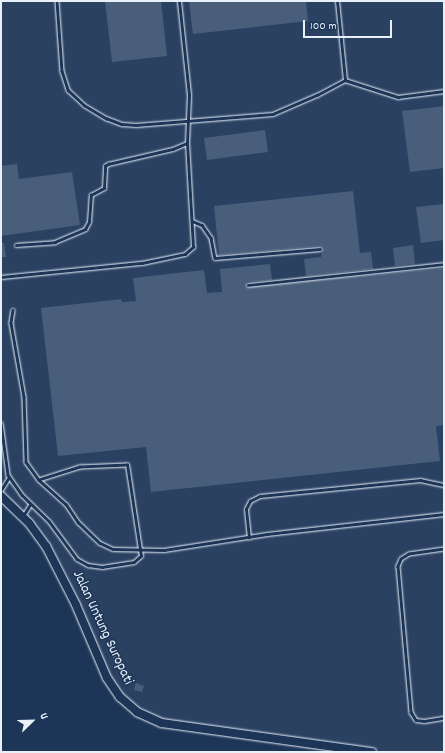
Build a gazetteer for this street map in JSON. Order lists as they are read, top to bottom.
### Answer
{
  "streets": {
    "main road": ["Jalan Untung Suropati"]
  },
  "scale_bar": "100 m",
  "north": "top right"
}
